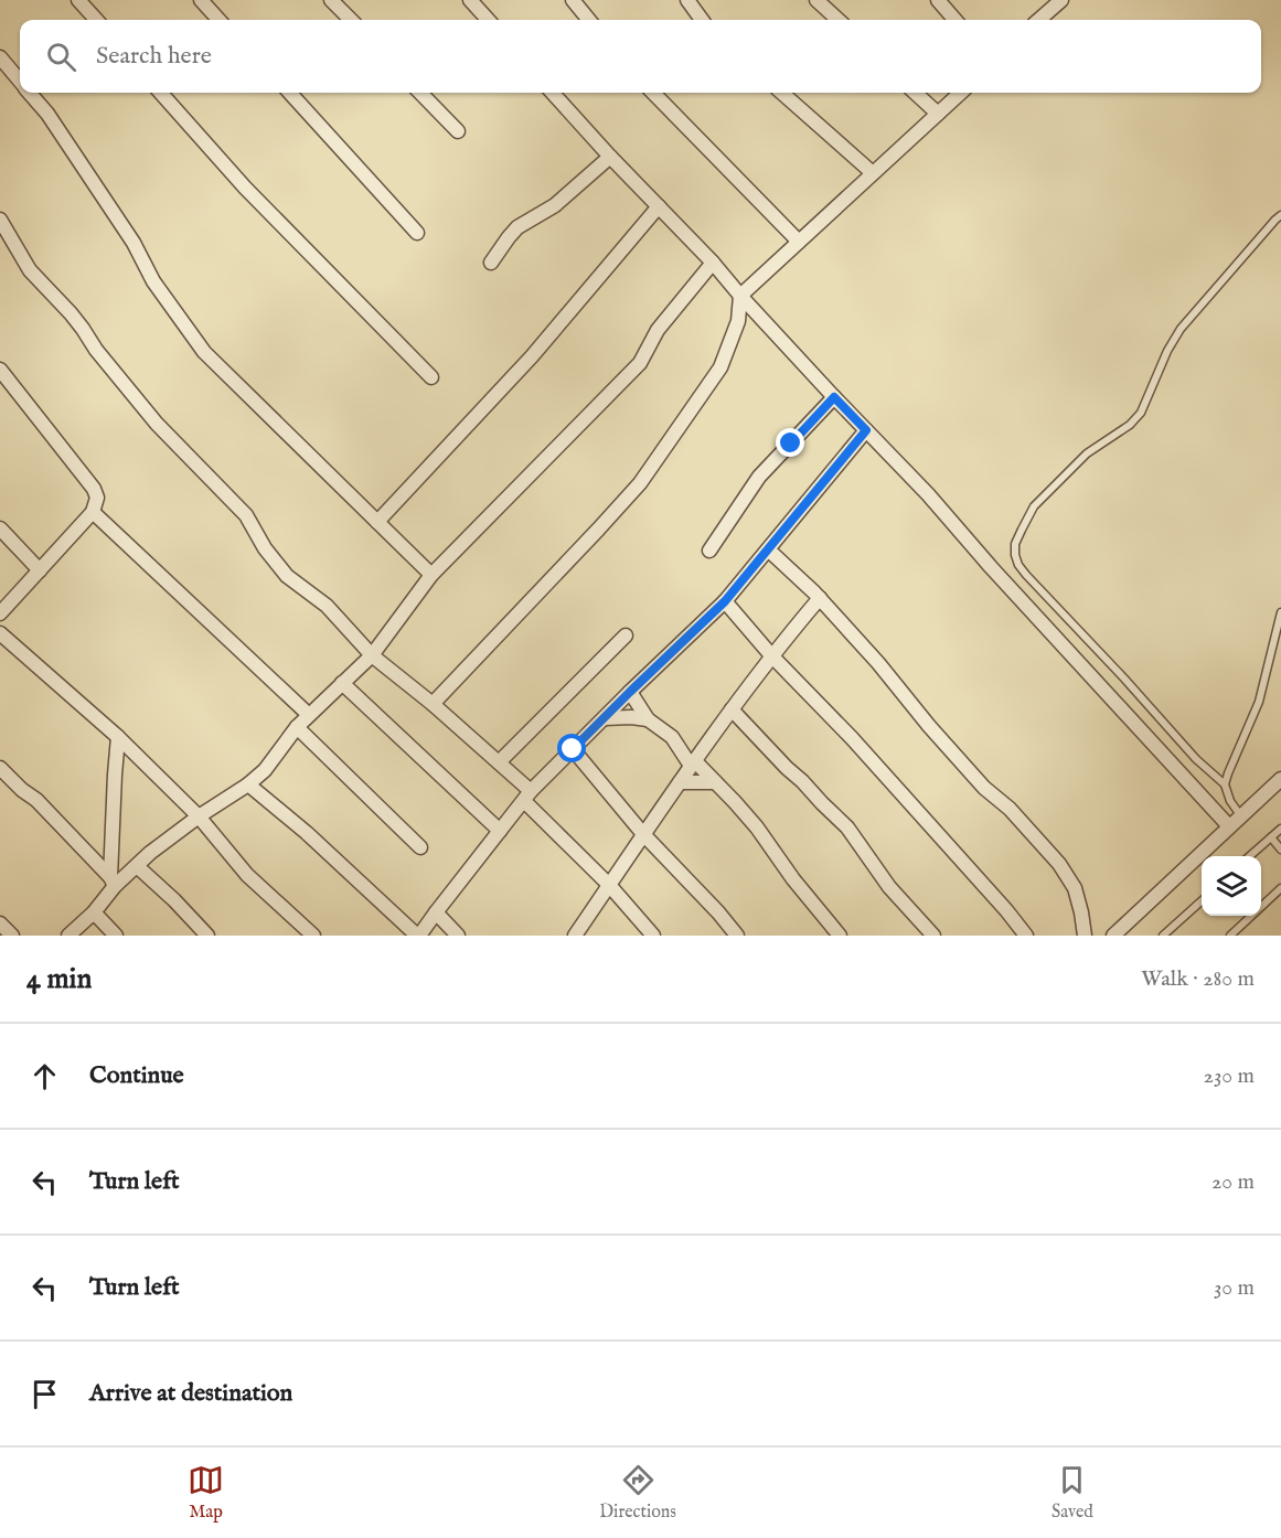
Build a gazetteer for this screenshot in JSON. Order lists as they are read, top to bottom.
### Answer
{
  "page": {
    "search": "Search here",
    "heading": ["4 min", "Walk · 280 m"],
    "list": [
      ["Continue", "230 m"],
      ["Turn left", "20 m"],
      ["Turn left", "30 m"],
      "Arrive at destination"
    ],
    "nav": ["Map", "Directions", "Saved"]
  }
}
